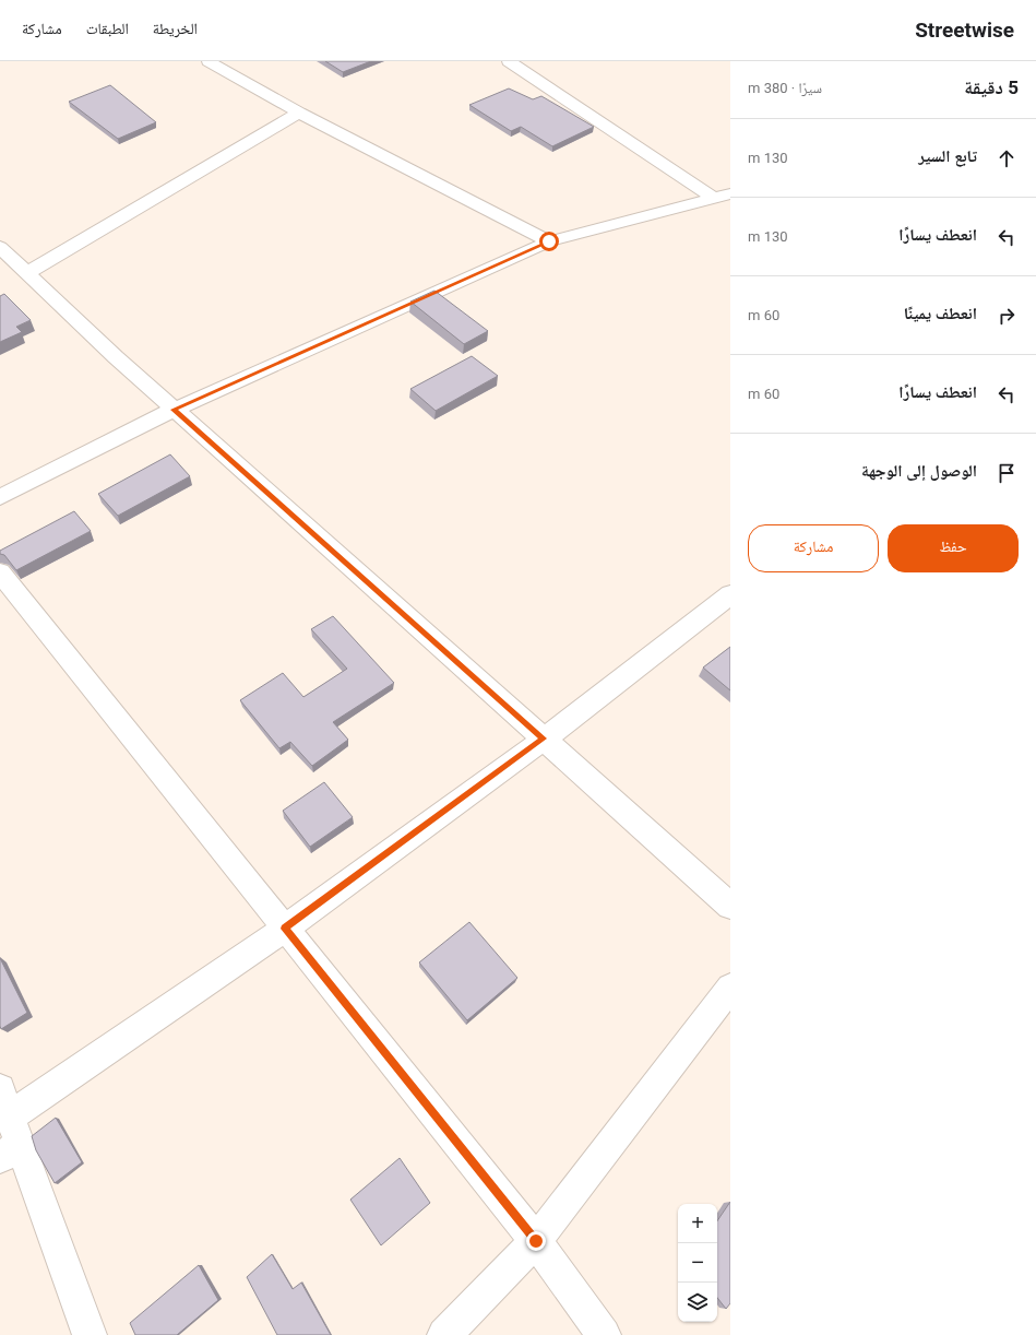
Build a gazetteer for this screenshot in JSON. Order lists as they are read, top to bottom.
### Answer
{
  "page": {
    "header": "Streetwise",
    "nav": ["الخريطة", "الطبقات", "مشاركة"],
    "heading": ["5 دقيقة", "سيرًا · 380 m"],
    "list": [
      ["تابع السير", "130 m"],
      ["انعطف يسارًا", "130 m"],
      ["انعطف يمينًا", "60 m"],
      ["انعطف يسارًا", "60 m"],
      "الوصول إلى الوجهة"
    ],
    "buttons": ["حفظ", "مشاركة"],
    "map_buttons": ["+", "−"]
  }
}
